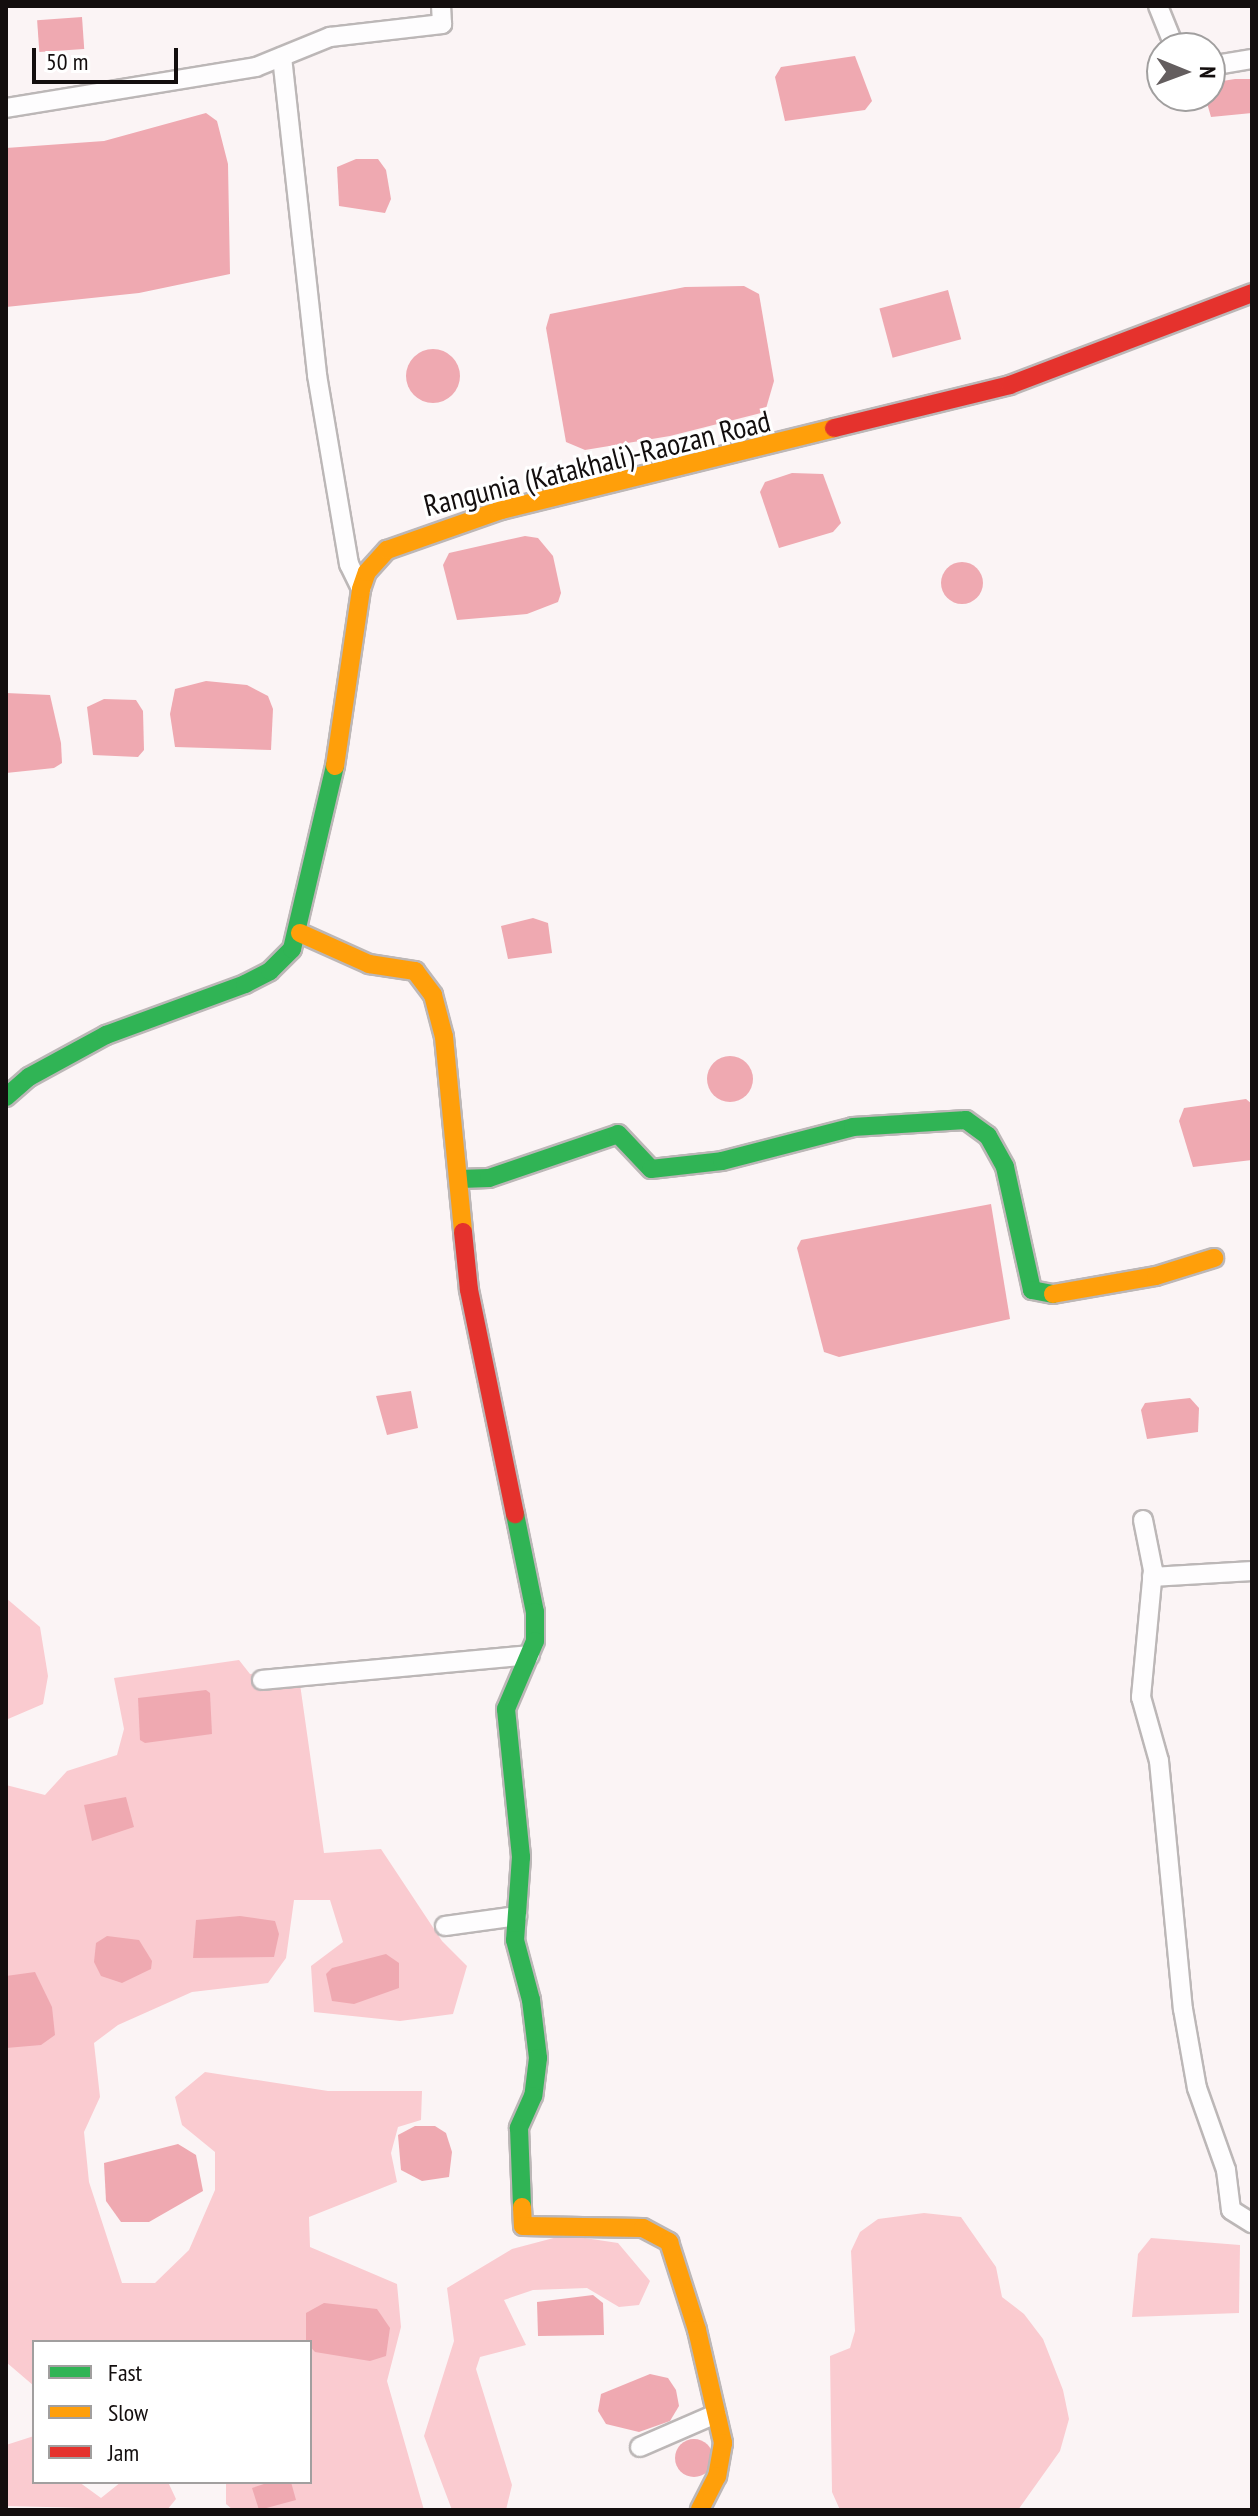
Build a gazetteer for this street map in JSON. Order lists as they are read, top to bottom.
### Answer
{
  "streets": {
    "street": ["Rangunia (Katakhali)-Raozan Road"]
  },
  "legend": ["Fast", "Slow", "Jam"],
  "scale_bar": "50 m",
  "north": "right"
}
